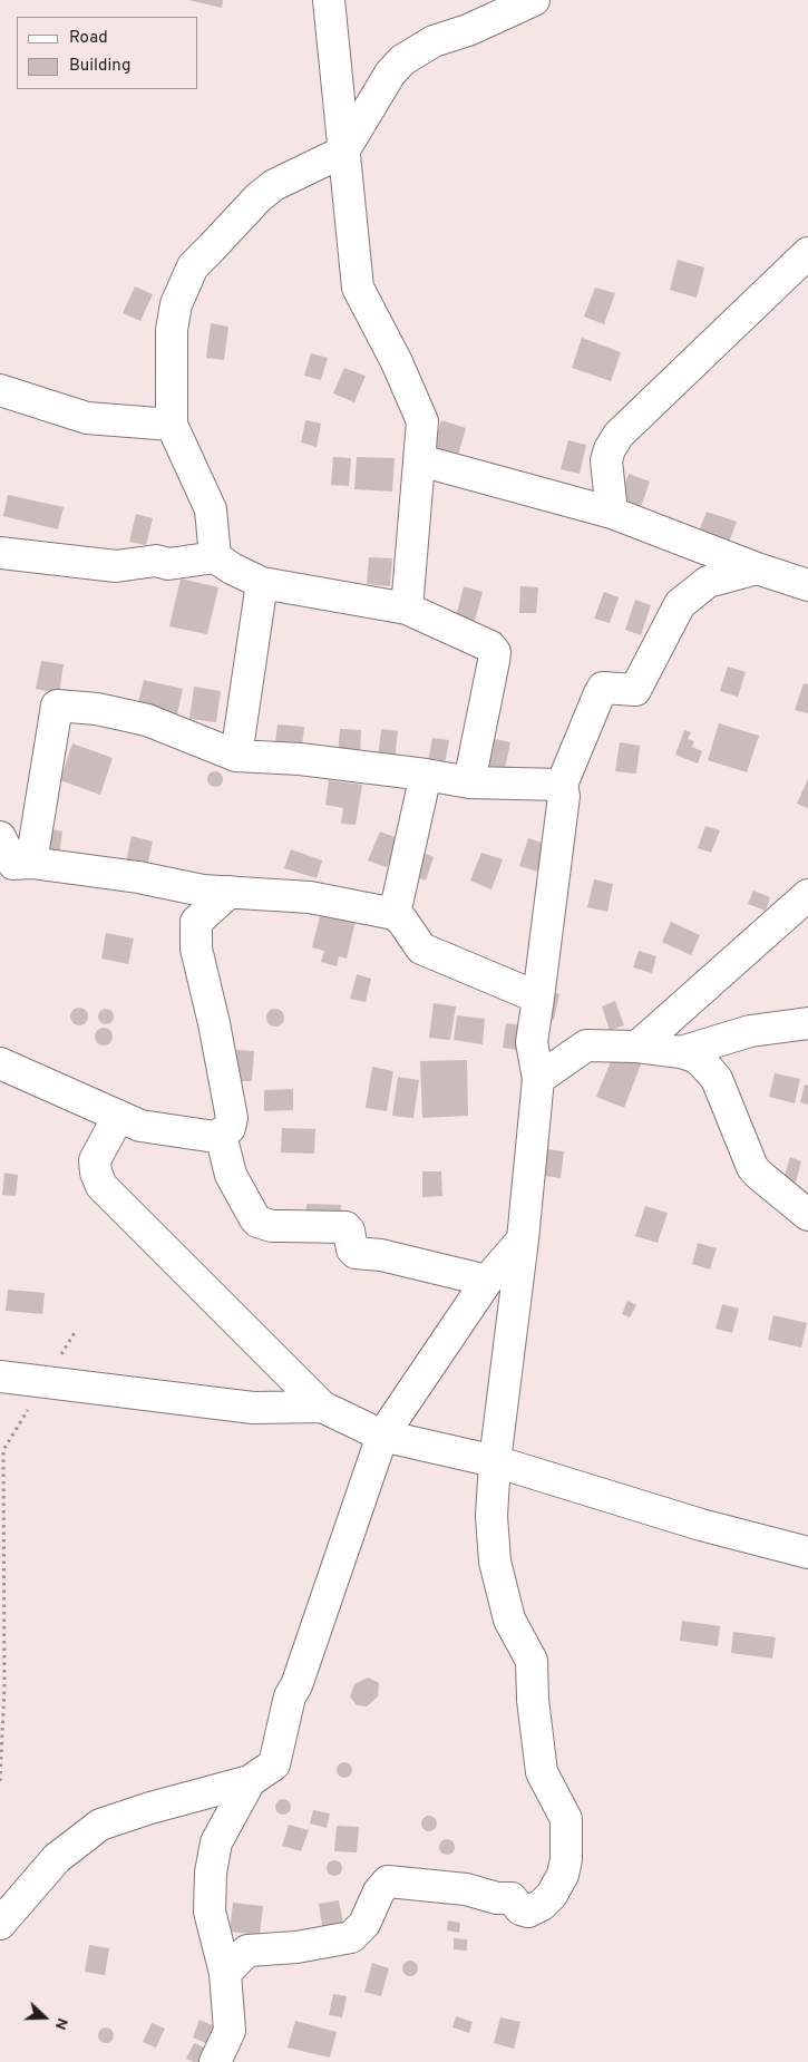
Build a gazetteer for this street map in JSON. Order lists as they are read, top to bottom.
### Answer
{
  "legend": ["Road", "Building"],
  "north": "right"
}
